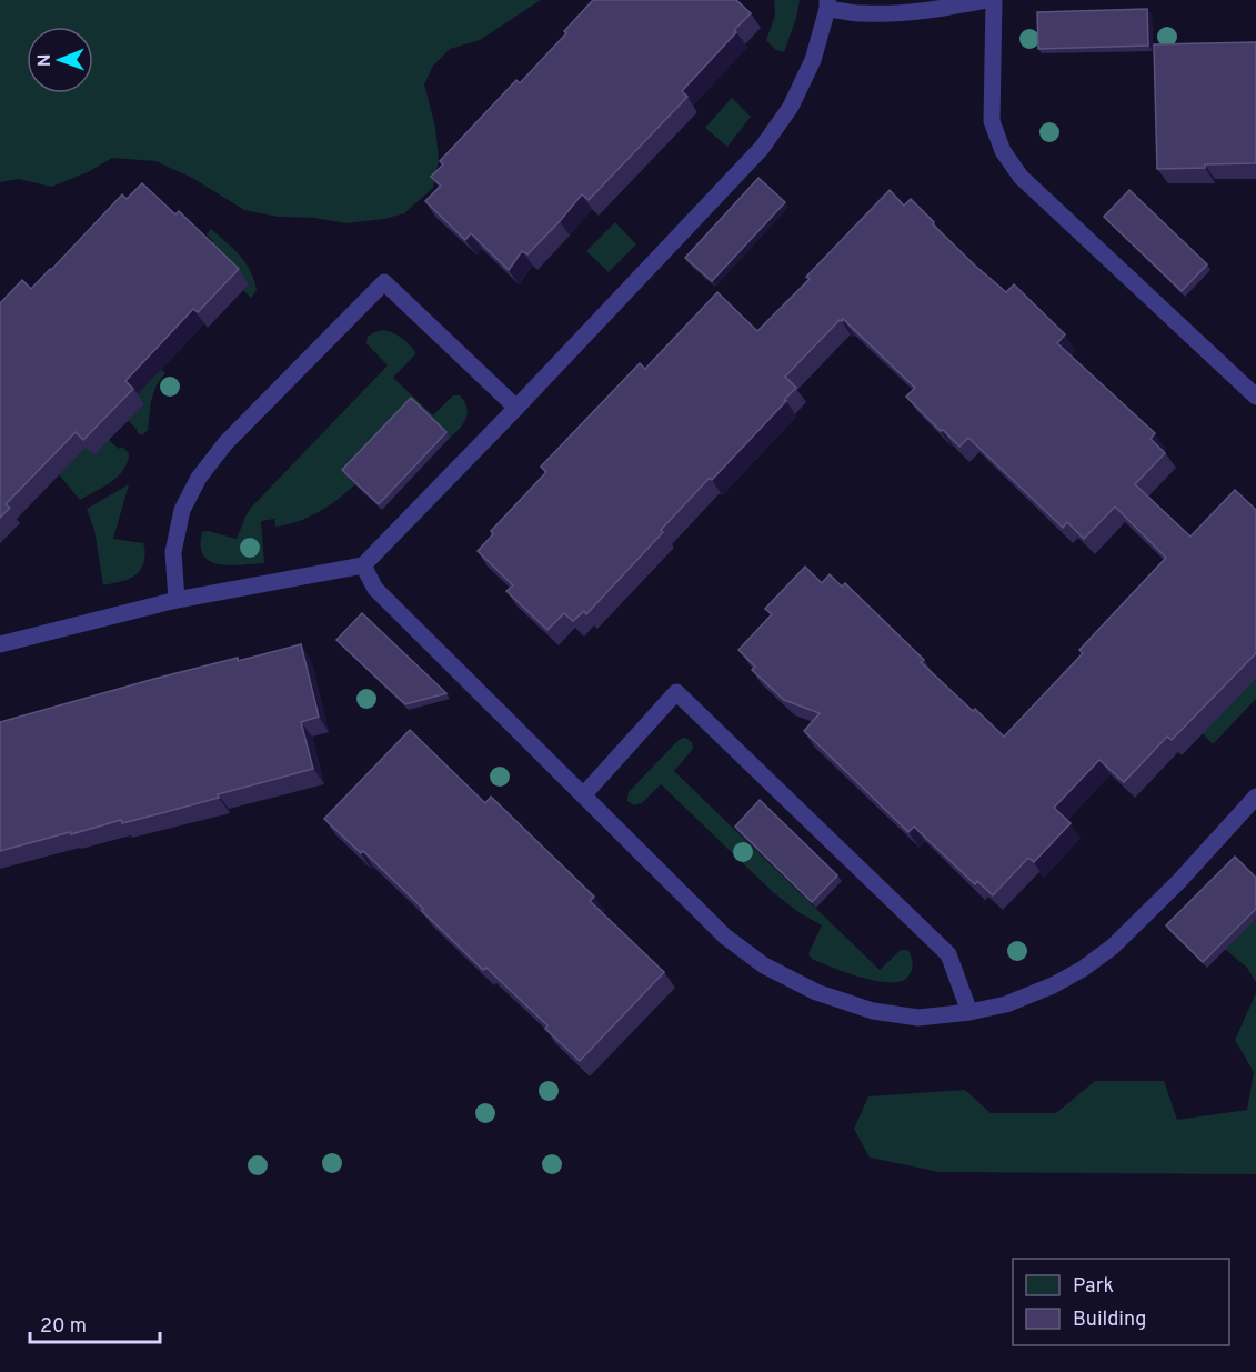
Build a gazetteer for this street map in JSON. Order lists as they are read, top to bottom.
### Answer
{
  "legend": ["Park", "Building"],
  "scale_bar": "20 m",
  "north": "left"
}
